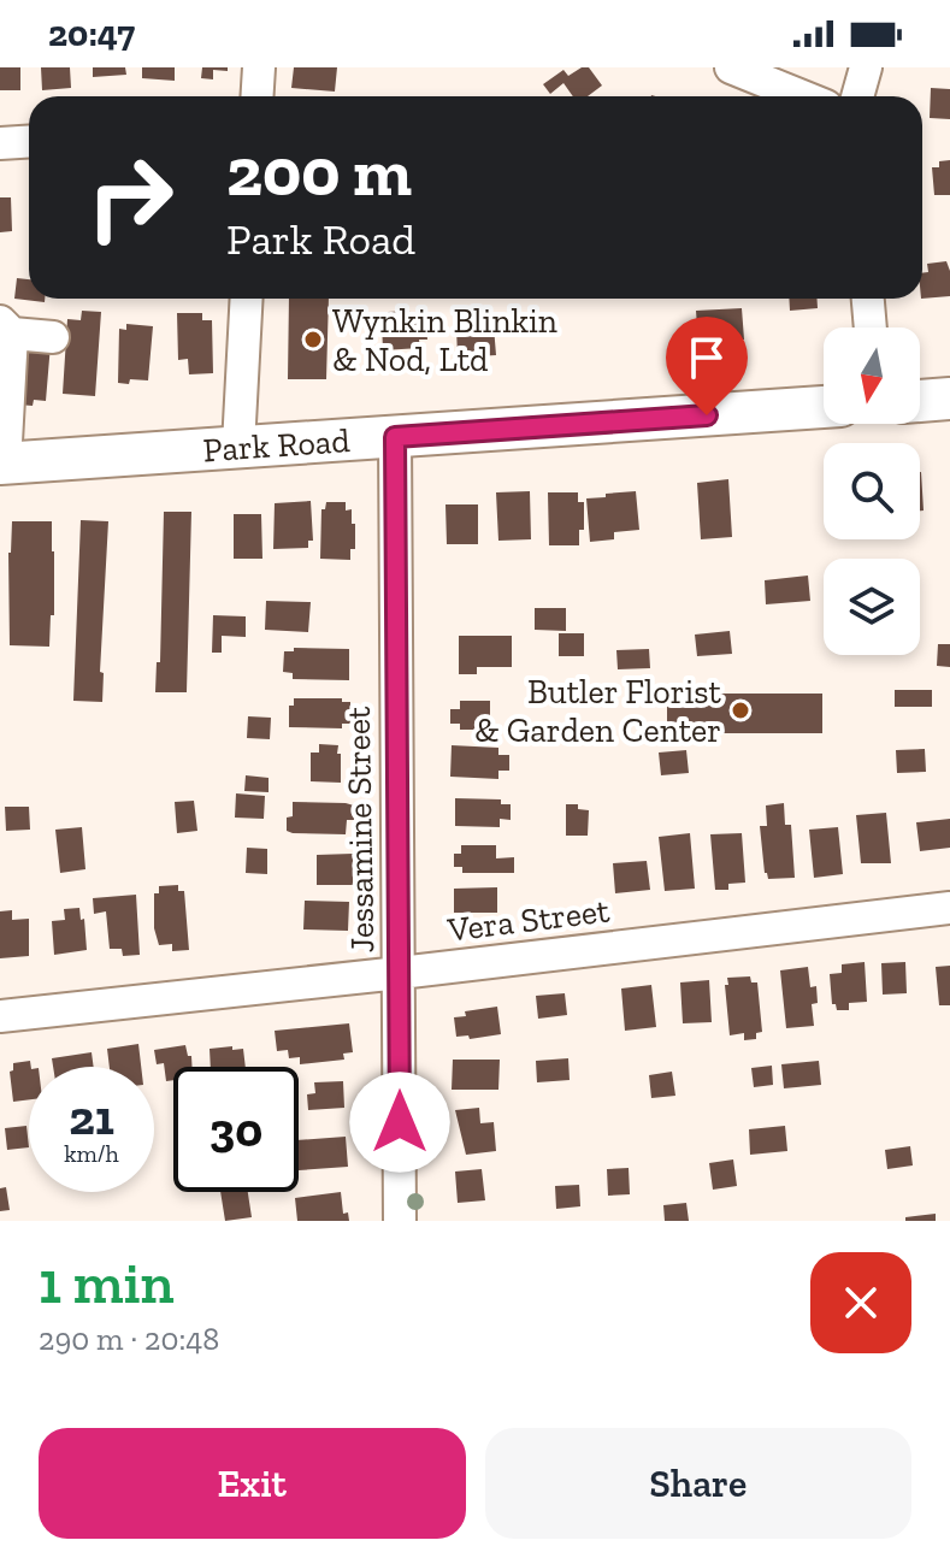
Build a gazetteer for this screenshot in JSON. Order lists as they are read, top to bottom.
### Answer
{
  "streets": {
    "main road": ["Park Road"],
    "street": ["Jessamine Street", "Vera Street"]
  },
  "crossings": [
    ["Park Road", "Jessamine Street"],
    ["Jessamine Street", "Vera Street"]
  ],
  "places": ["Wynkin Blinkin & Nod, Ltd", "Butler Florist & Garden Center"],
  "north": "bottom",
  "page": {
    "status": "20:47",
    "turn": ["200 m", "Park Road"],
    "speed": "21 km/h",
    "limit": "30",
    "heading": ["1 min", "290 m · 20:48"],
    "buttons": ["Exit", "Share"]
  }
}
